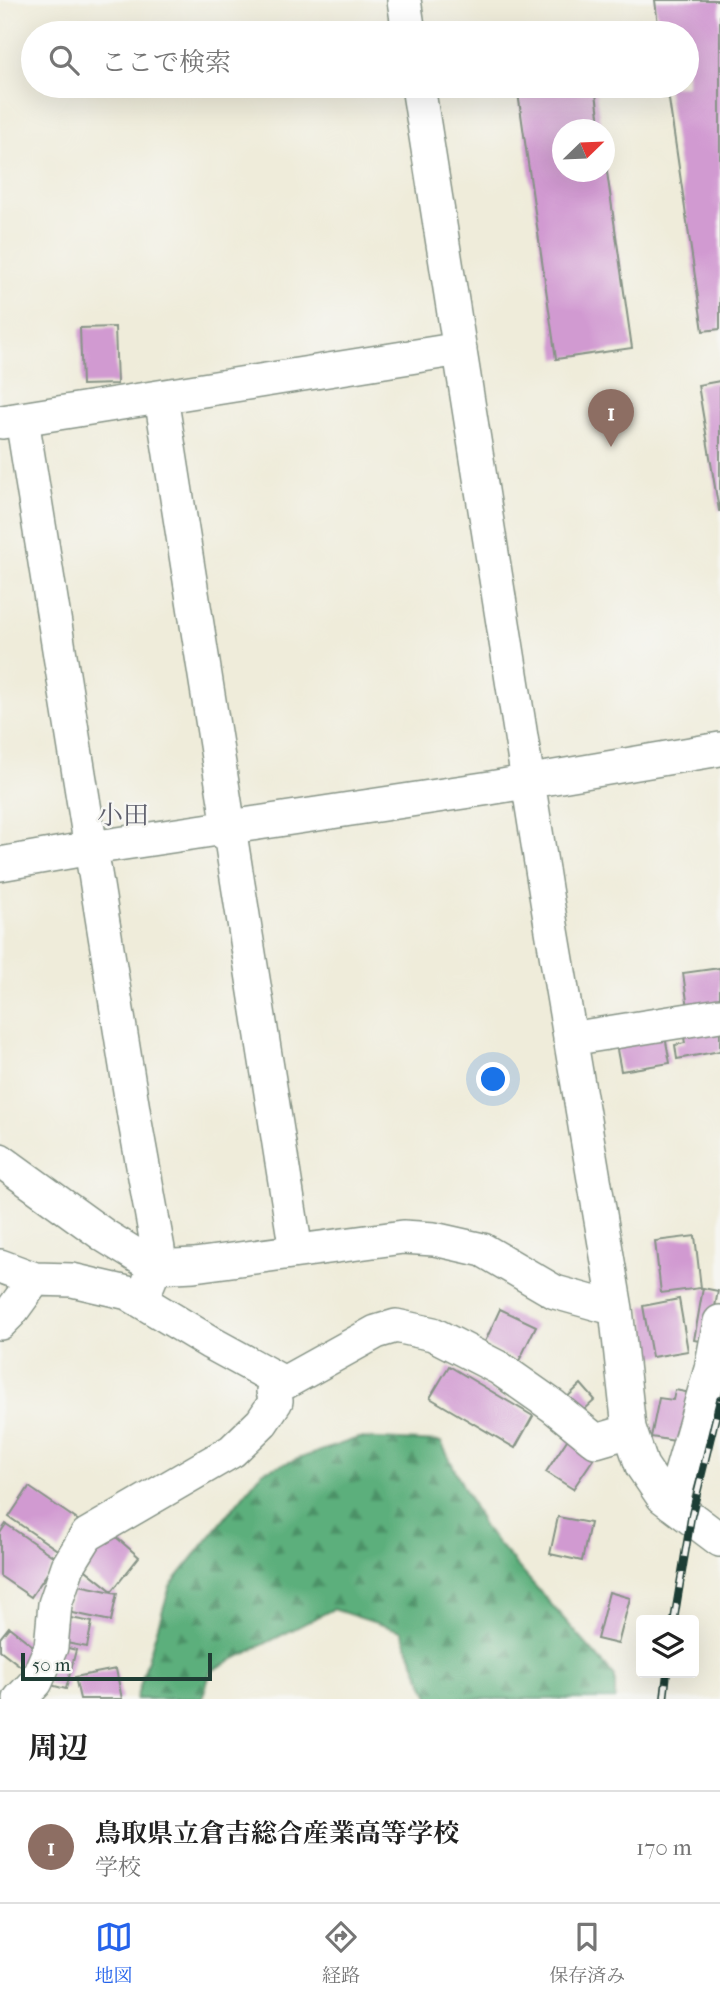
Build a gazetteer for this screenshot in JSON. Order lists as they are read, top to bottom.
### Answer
{
  "districts": ["小田"],
  "scale_bar": "50 m",
  "north": "top right",
  "page": {
    "search": "ここで検索",
    "pins": "1",
    "scale": "50 m",
    "heading": "周辺",
    "list": [
      {
        "mark": "1",
        "name": "鳥取県立倉吉総合産業高等学校",
        "note": "学校",
        "value": "170 m"
      }
    ],
    "nav": ["地図", "経路", "保存済み"]
  }
}
